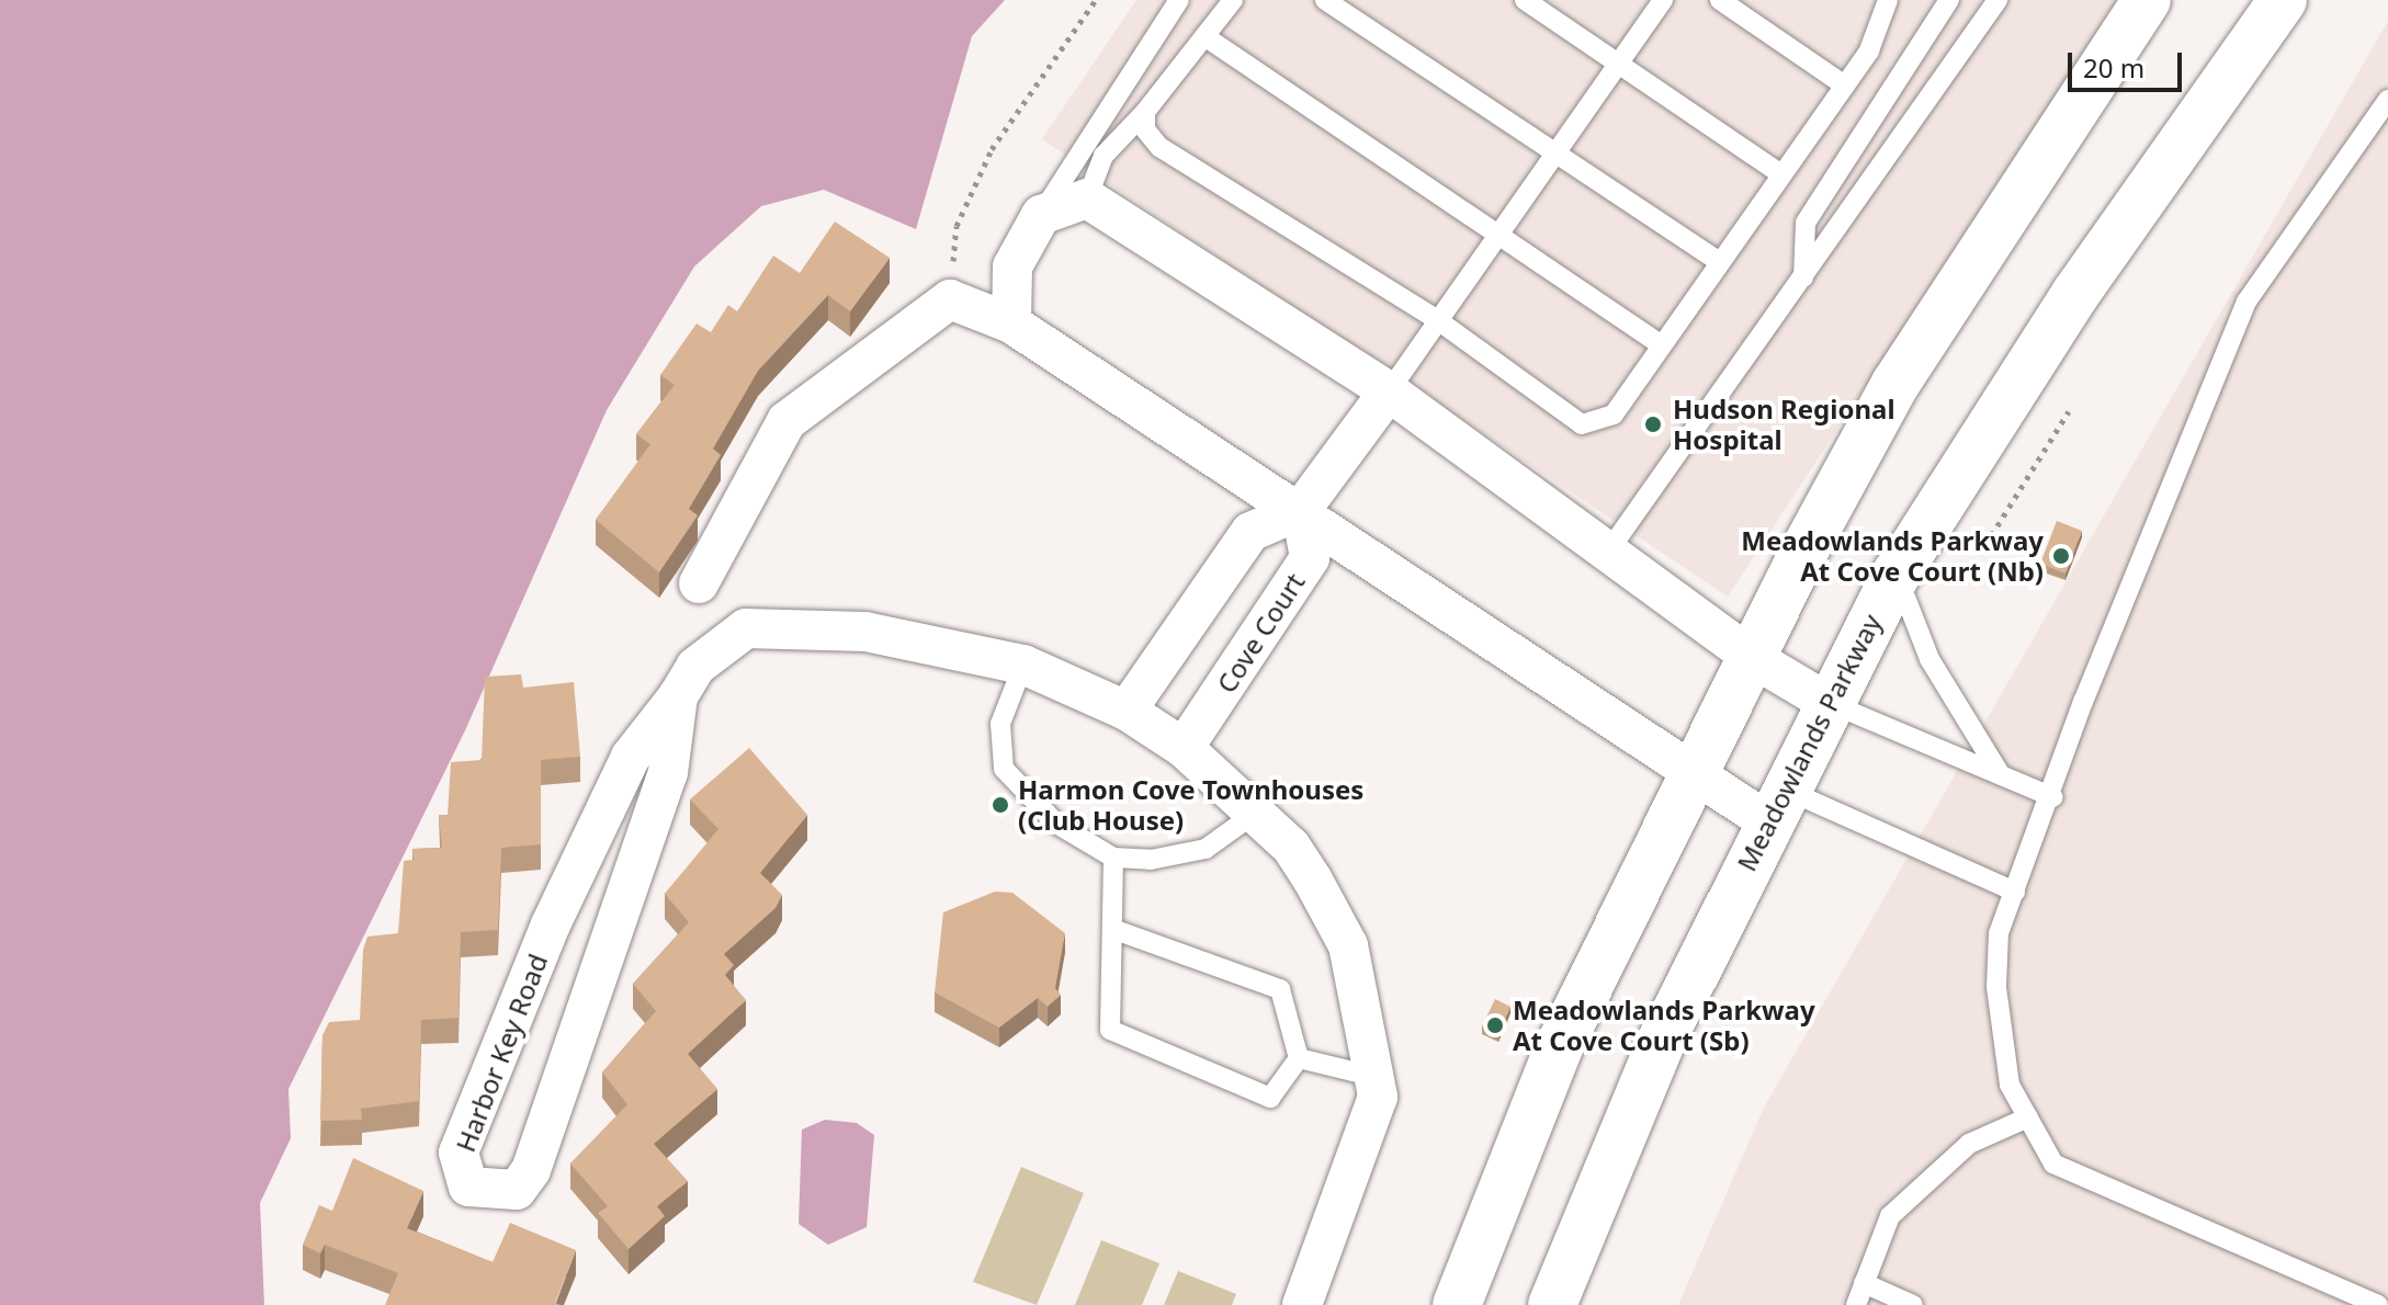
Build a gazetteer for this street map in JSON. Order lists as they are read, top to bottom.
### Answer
{
  "streets": {
    "main road": ["Meadowlands Parkway"],
    "street": ["Cove Court", "Harbor Key Road"]
  },
  "crossings": [
    ["Cove Court", "Harbor Key Road"]
  ],
  "places": [
    "Hudson Regional Hospital",
    "Meadowlands Parkway At Cove Court (Nb)",
    "Harmon Cove Townhouses (Club House)",
    "Meadowlands Parkway At Cove Court (Sb)"
  ],
  "scale_bar": "20 m"
}
